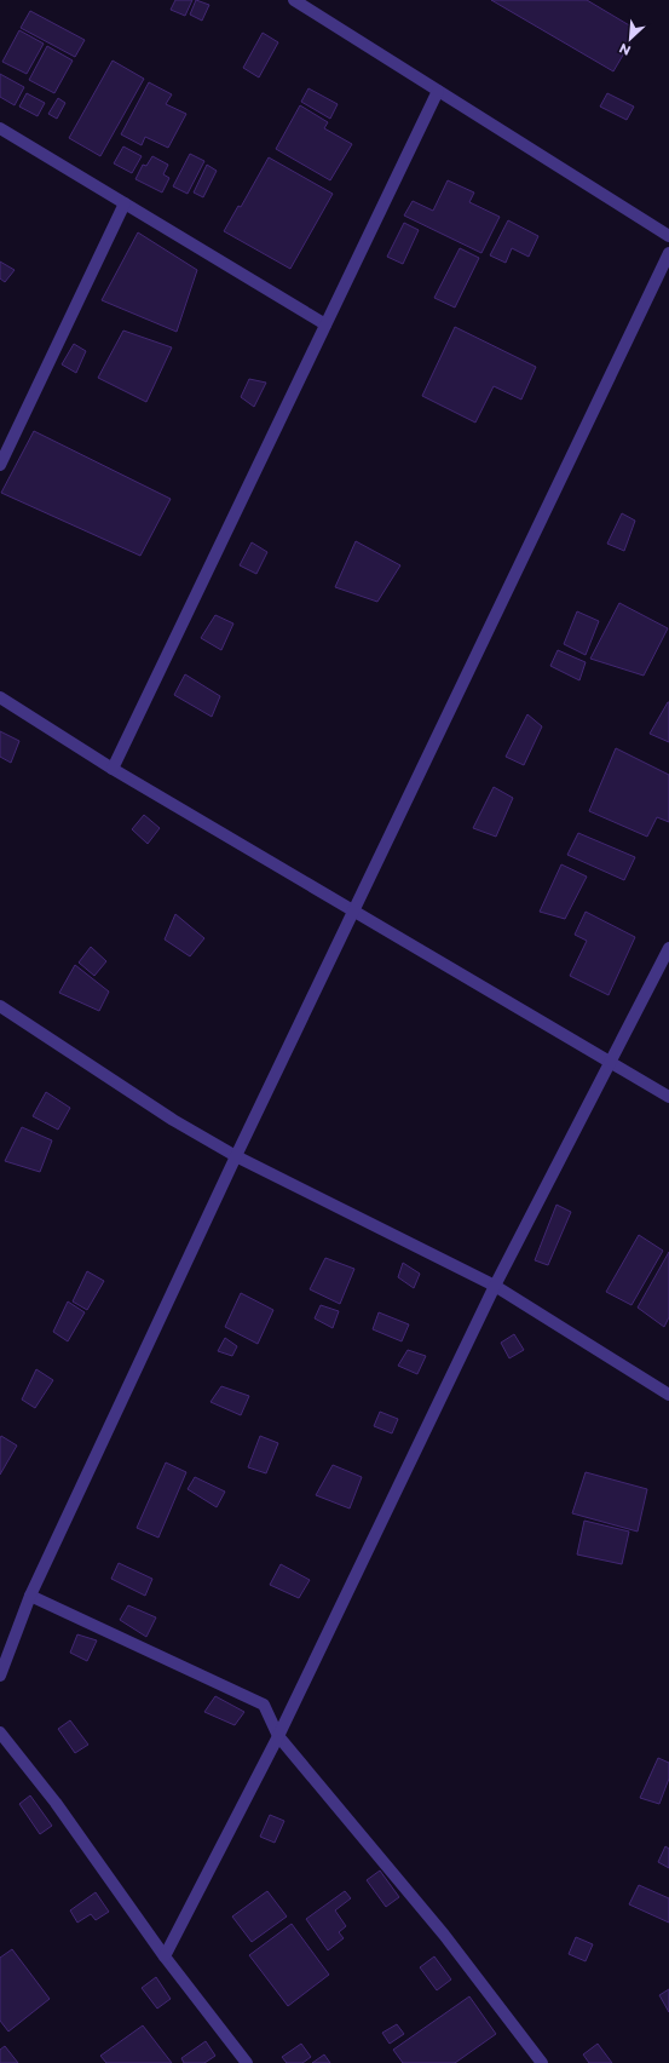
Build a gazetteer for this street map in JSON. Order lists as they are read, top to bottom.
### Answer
{
  "north": "bottom left"
}
